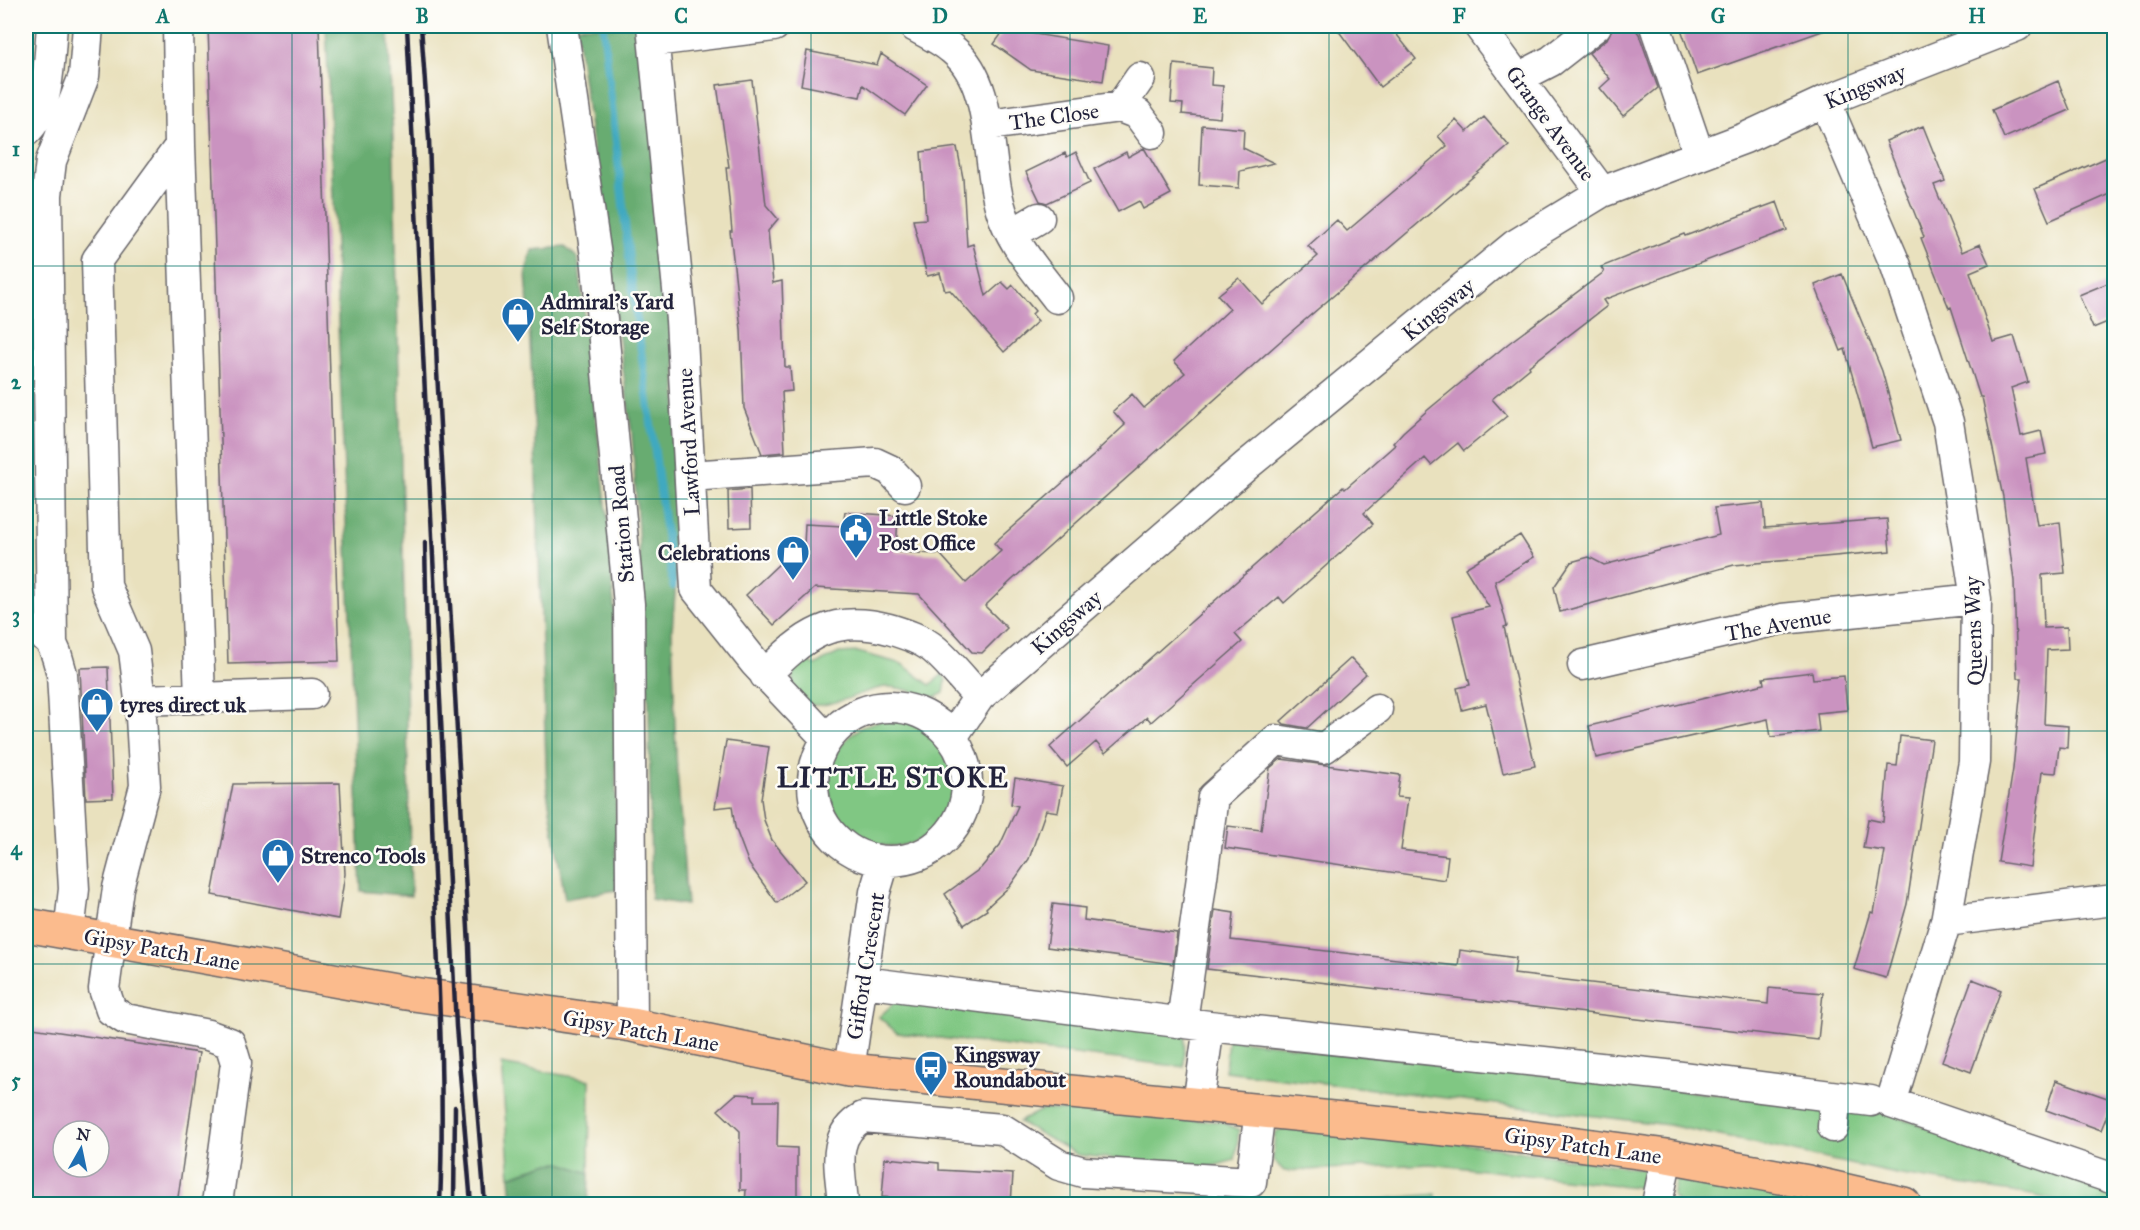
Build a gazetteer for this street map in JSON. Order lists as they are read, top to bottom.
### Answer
{
  "streets": {
    "main road": ["Gipsy Patch Lane"],
    "street": [
      "Kingsway",
      "The Close",
      "Grange Avenue",
      "Lawford Avenue",
      "Station Road",
      "The Avenue",
      "Queens Way",
      "Gifford Crescent"
    ]
  },
  "crossings": [
    ["Kingsway", "Grange Avenue"],
    ["Kingsway", "Lawford Avenue"],
    ["Kingsway", "Queens Way"],
    ["Kingsway", "Gifford Crescent"],
    ["Lawford Avenue", "Gifford Crescent"],
    ["Station Road", "Gipsy Patch Lane"],
    ["The Avenue", "Queens Way"],
    ["Gipsy Patch Lane", "Gifford Crescent"]
  ],
  "districts": ["LITTLE STOKE"],
  "places": {
    "shop": [
      "Admiral's Yard Self Storage",
      "Celebrations",
      "tyres direct uk",
      "Strenco Tools"
    ],
    "public building": ["Little Stoke Post Office"],
    "bus stop": ["Kingsway Roundabout"]
  },
  "north": "top",
  "grid": {
    "columns": [
      "A",
      "B",
      "C",
      "D",
      "E",
      "F",
      "G",
      "H"
    ],
    "rows": [
      "1",
      "2",
      "3",
      "4",
      "5"
    ]
  }
}
